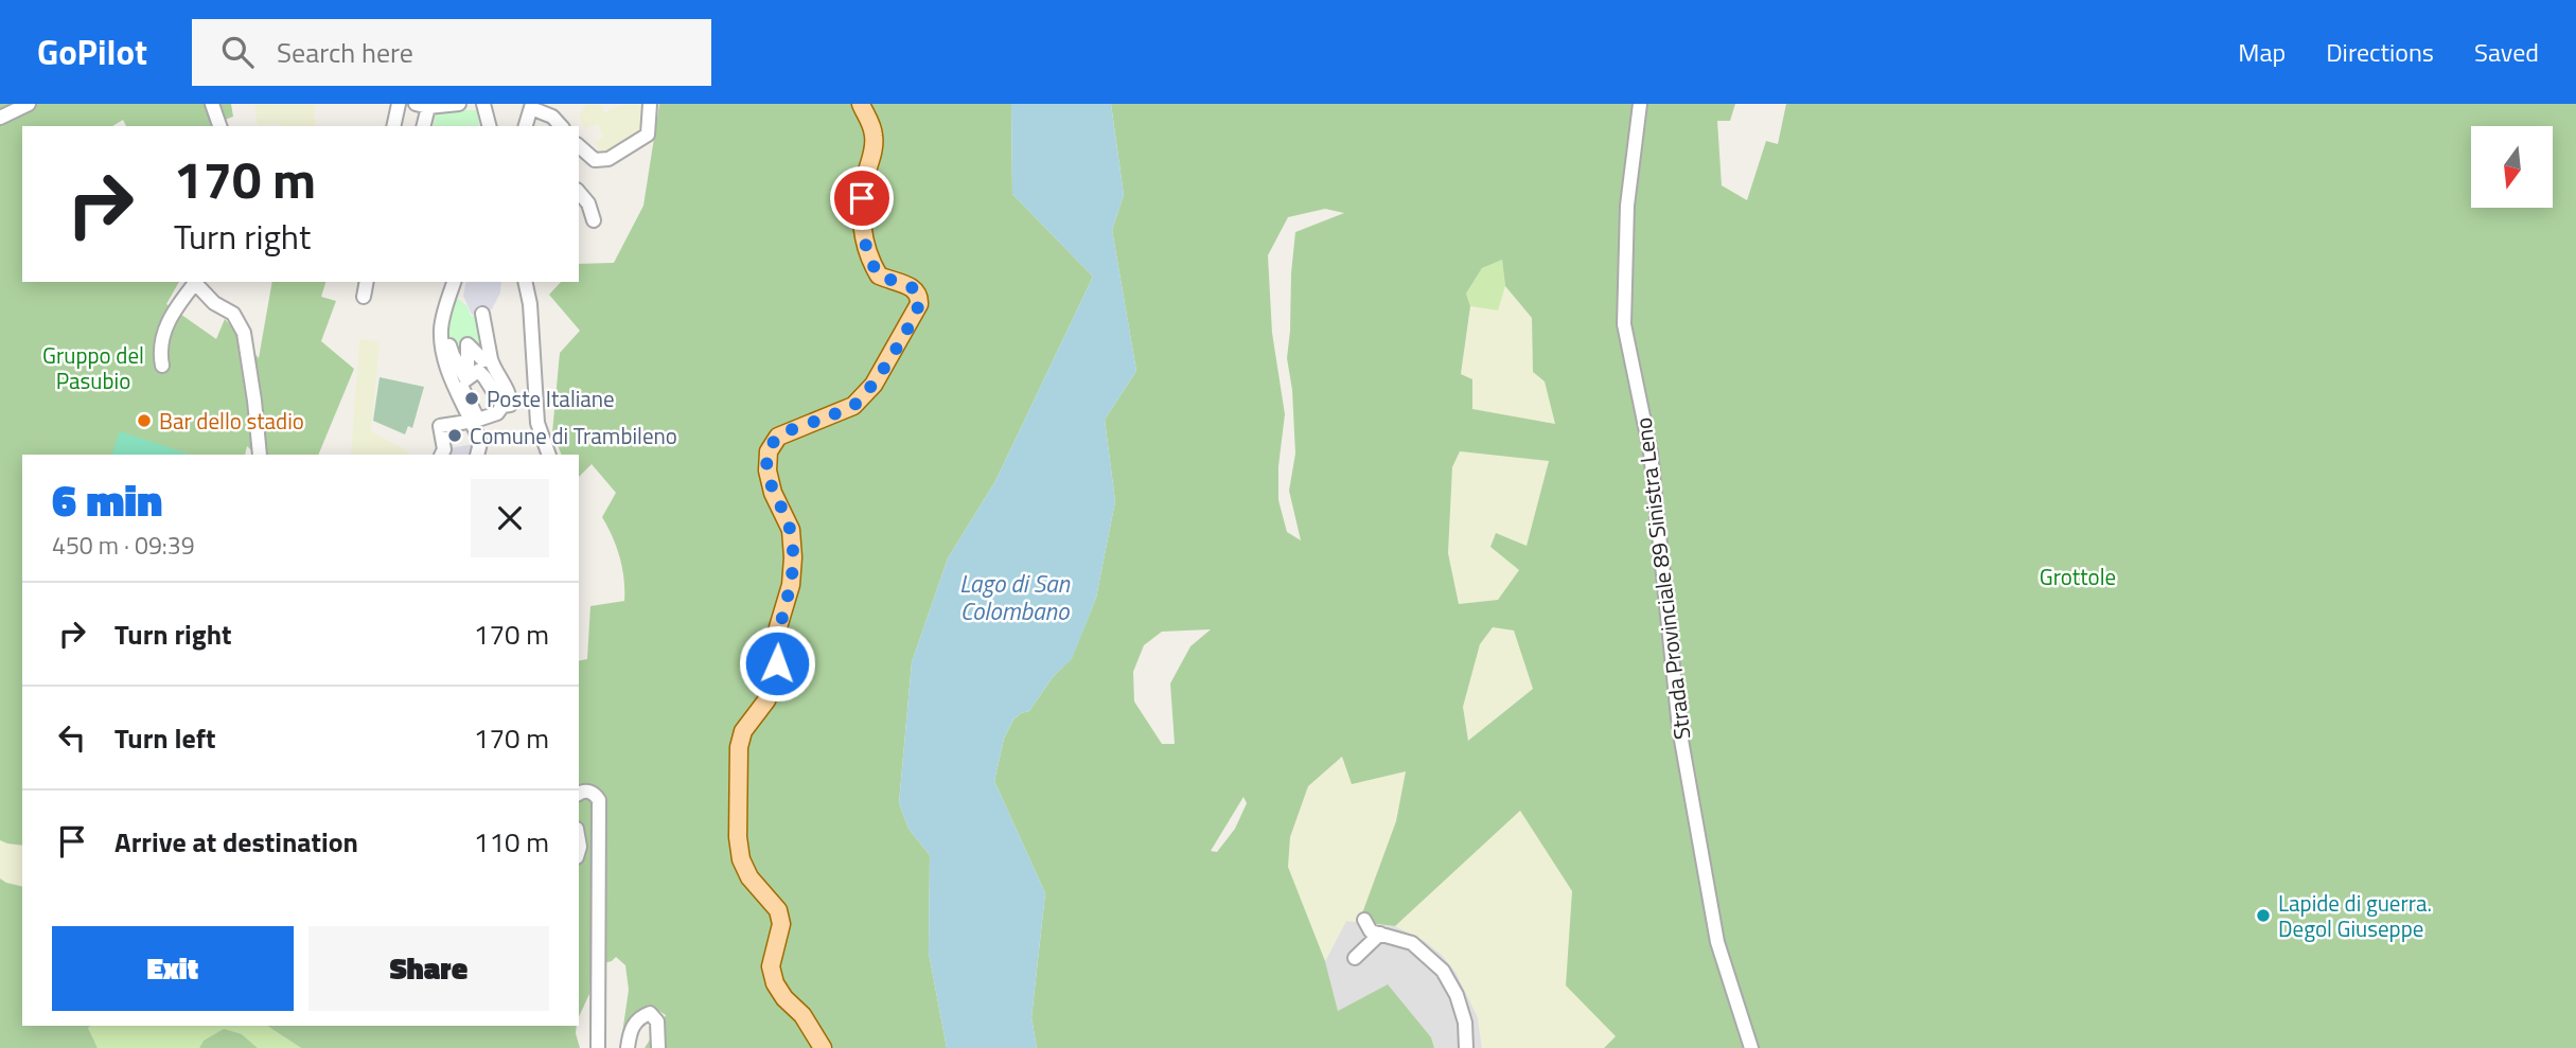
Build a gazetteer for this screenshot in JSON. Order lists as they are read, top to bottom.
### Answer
{
  "streets": {
    "street": ["Strada Provinciale 89 Sinistra Leno"]
  },
  "water": ["Lago di San Colombano"],
  "parks": ["Gruppo del Pasubio", "Grottole"],
  "places": [
    "Poste Italiane",
    "Bar dello stadio",
    "Comune di Trambileno",
    "Lapide di guerra. Degol Giuseppe"
  ],
  "north": "bottom",
  "page": {
    "header": "GoPilot",
    "search": "Search here",
    "nav": ["Map", "Directions", "Saved"],
    "turn": ["170 m", "Turn right"],
    "heading": ["6 min", "450 m · 09:39"],
    "list": [
      {
        "name": "Turn right",
        "value": "170 m"
      },
      {
        "name": "Turn left",
        "value": "170 m"
      },
      {
        "name": "Arrive at destination",
        "value": "110 m"
      }
    ],
    "buttons": ["Exit", "Share"]
  }
}
